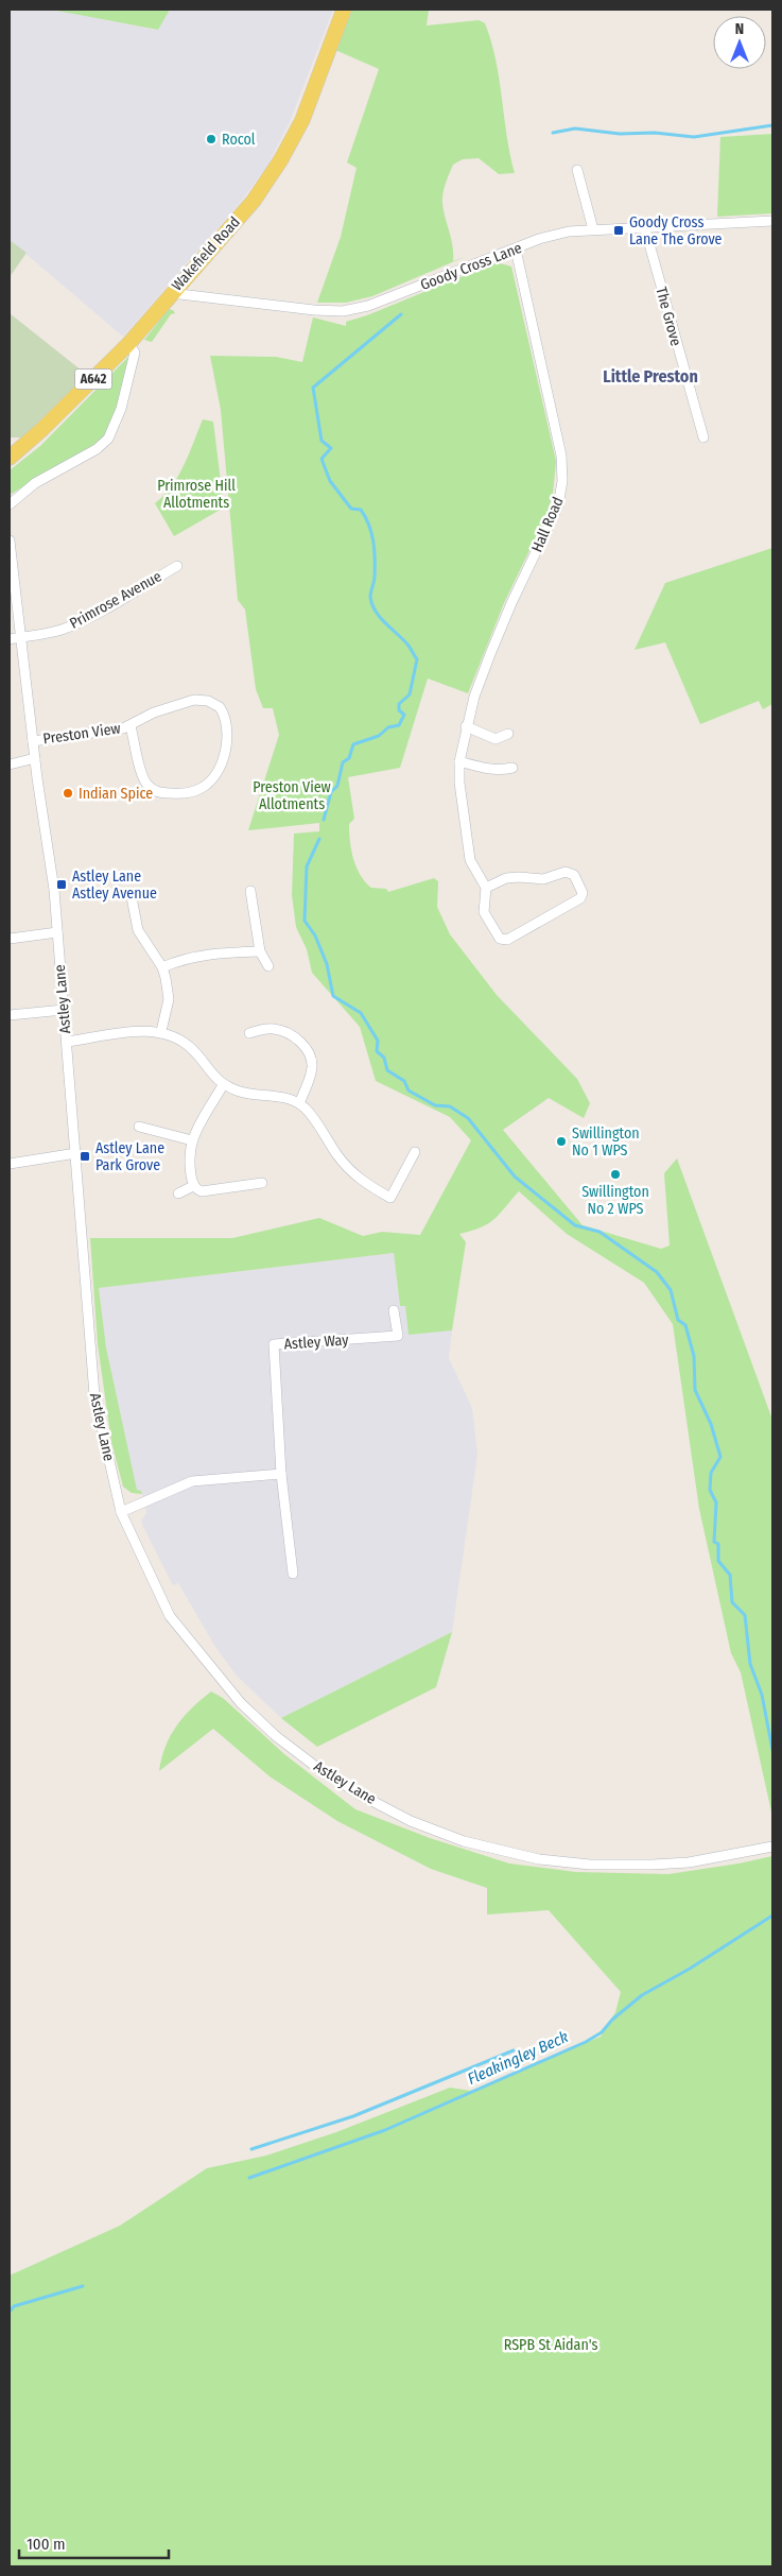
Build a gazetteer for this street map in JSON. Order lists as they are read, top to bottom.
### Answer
{
  "streets": {
    "main road": ["Wakefield Road", "A642"],
    "street": [
      "Goody Cross Lane",
      "The Grove",
      "Hall Road",
      "Primrose Avenue",
      "Preston View",
      "Astley Lane",
      "Astley Way"
    ]
  },
  "crossings": [
    ["Wakefield Road", "Goody Cross Lane"],
    ["Goody Cross Lane", "The Grove"],
    ["Goody Cross Lane", "Hall Road"],
    ["Primrose Avenue", "Astley Lane"],
    ["Preston View", "Astley Lane"]
  ],
  "districts": ["Little Preston"],
  "water": ["Fleakingley Beck"],
  "parks": ["Primrose Hill Allotments", "Preston View Allotments", "RSPB St Aidan's"],
  "places": {
    "other": [
      "Rocol",
      "Indian Spice",
      "Swillington No 1 WPS",
      "Swillington No 2 WPS"
    ],
    "transit": ["Goody Cross Lane The Grove", "Astley Lane Astley Avenue", "Astley Lane Park Grove"]
  },
  "scale_bar": "100 m",
  "north": "top"
}
